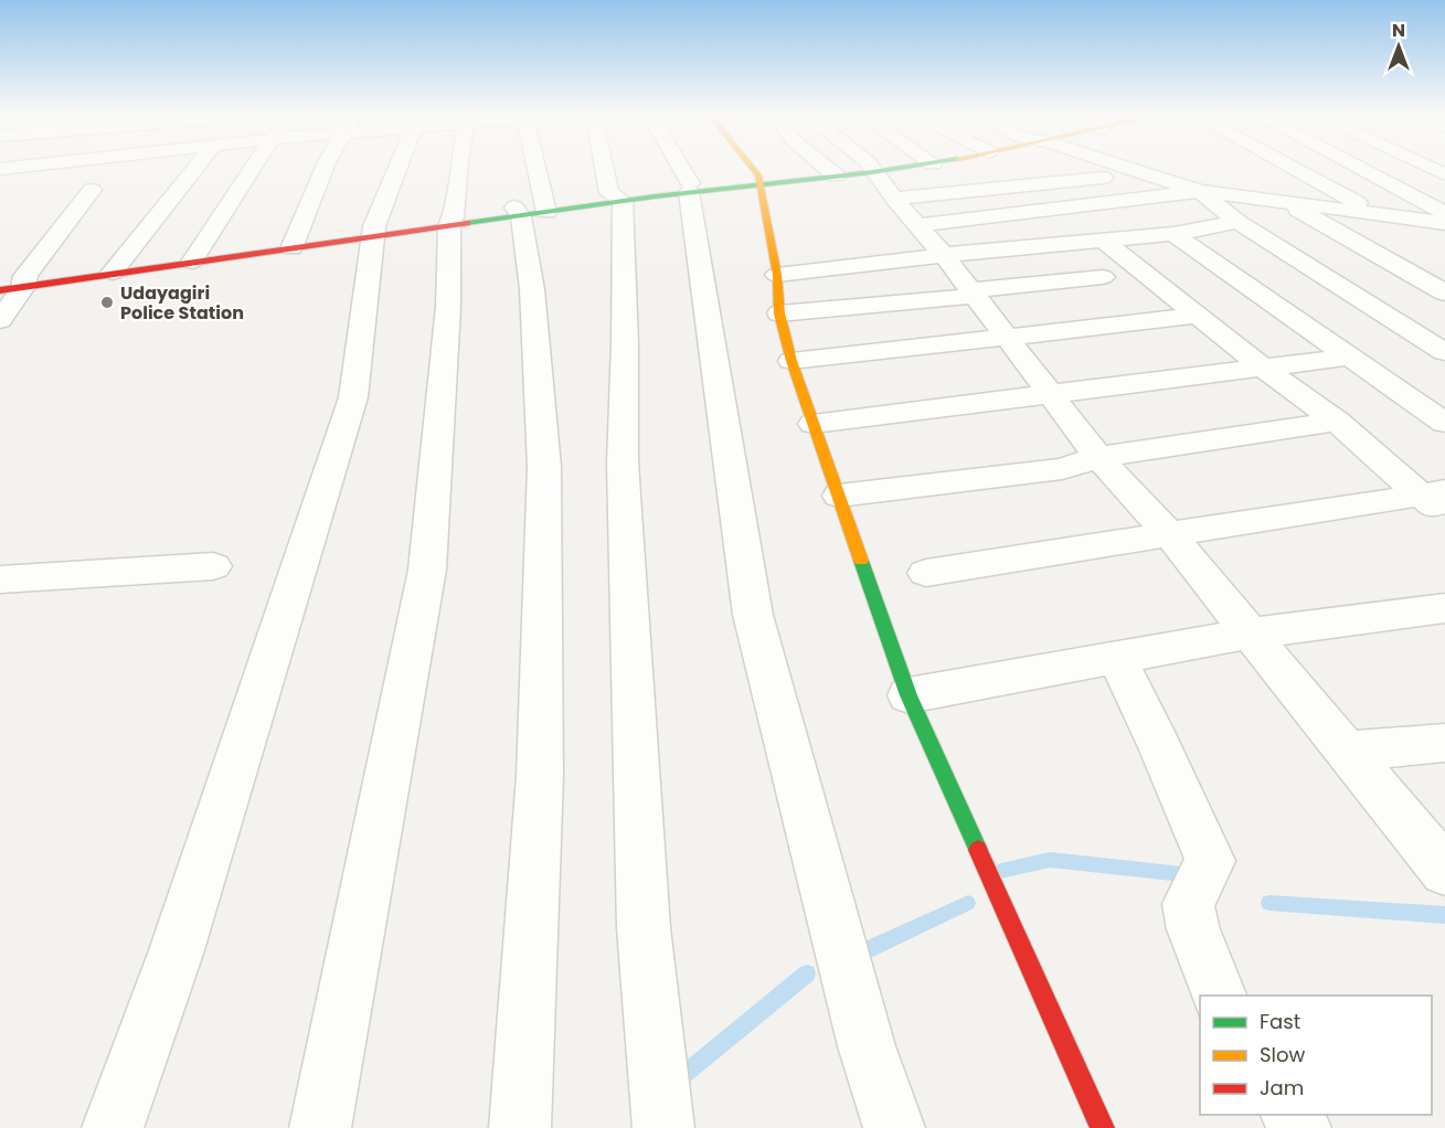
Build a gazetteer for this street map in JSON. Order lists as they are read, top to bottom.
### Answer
{
  "places": ["Udayagiri Police Station"],
  "legend": ["Fast", "Slow", "Jam"],
  "north": "top"
}
